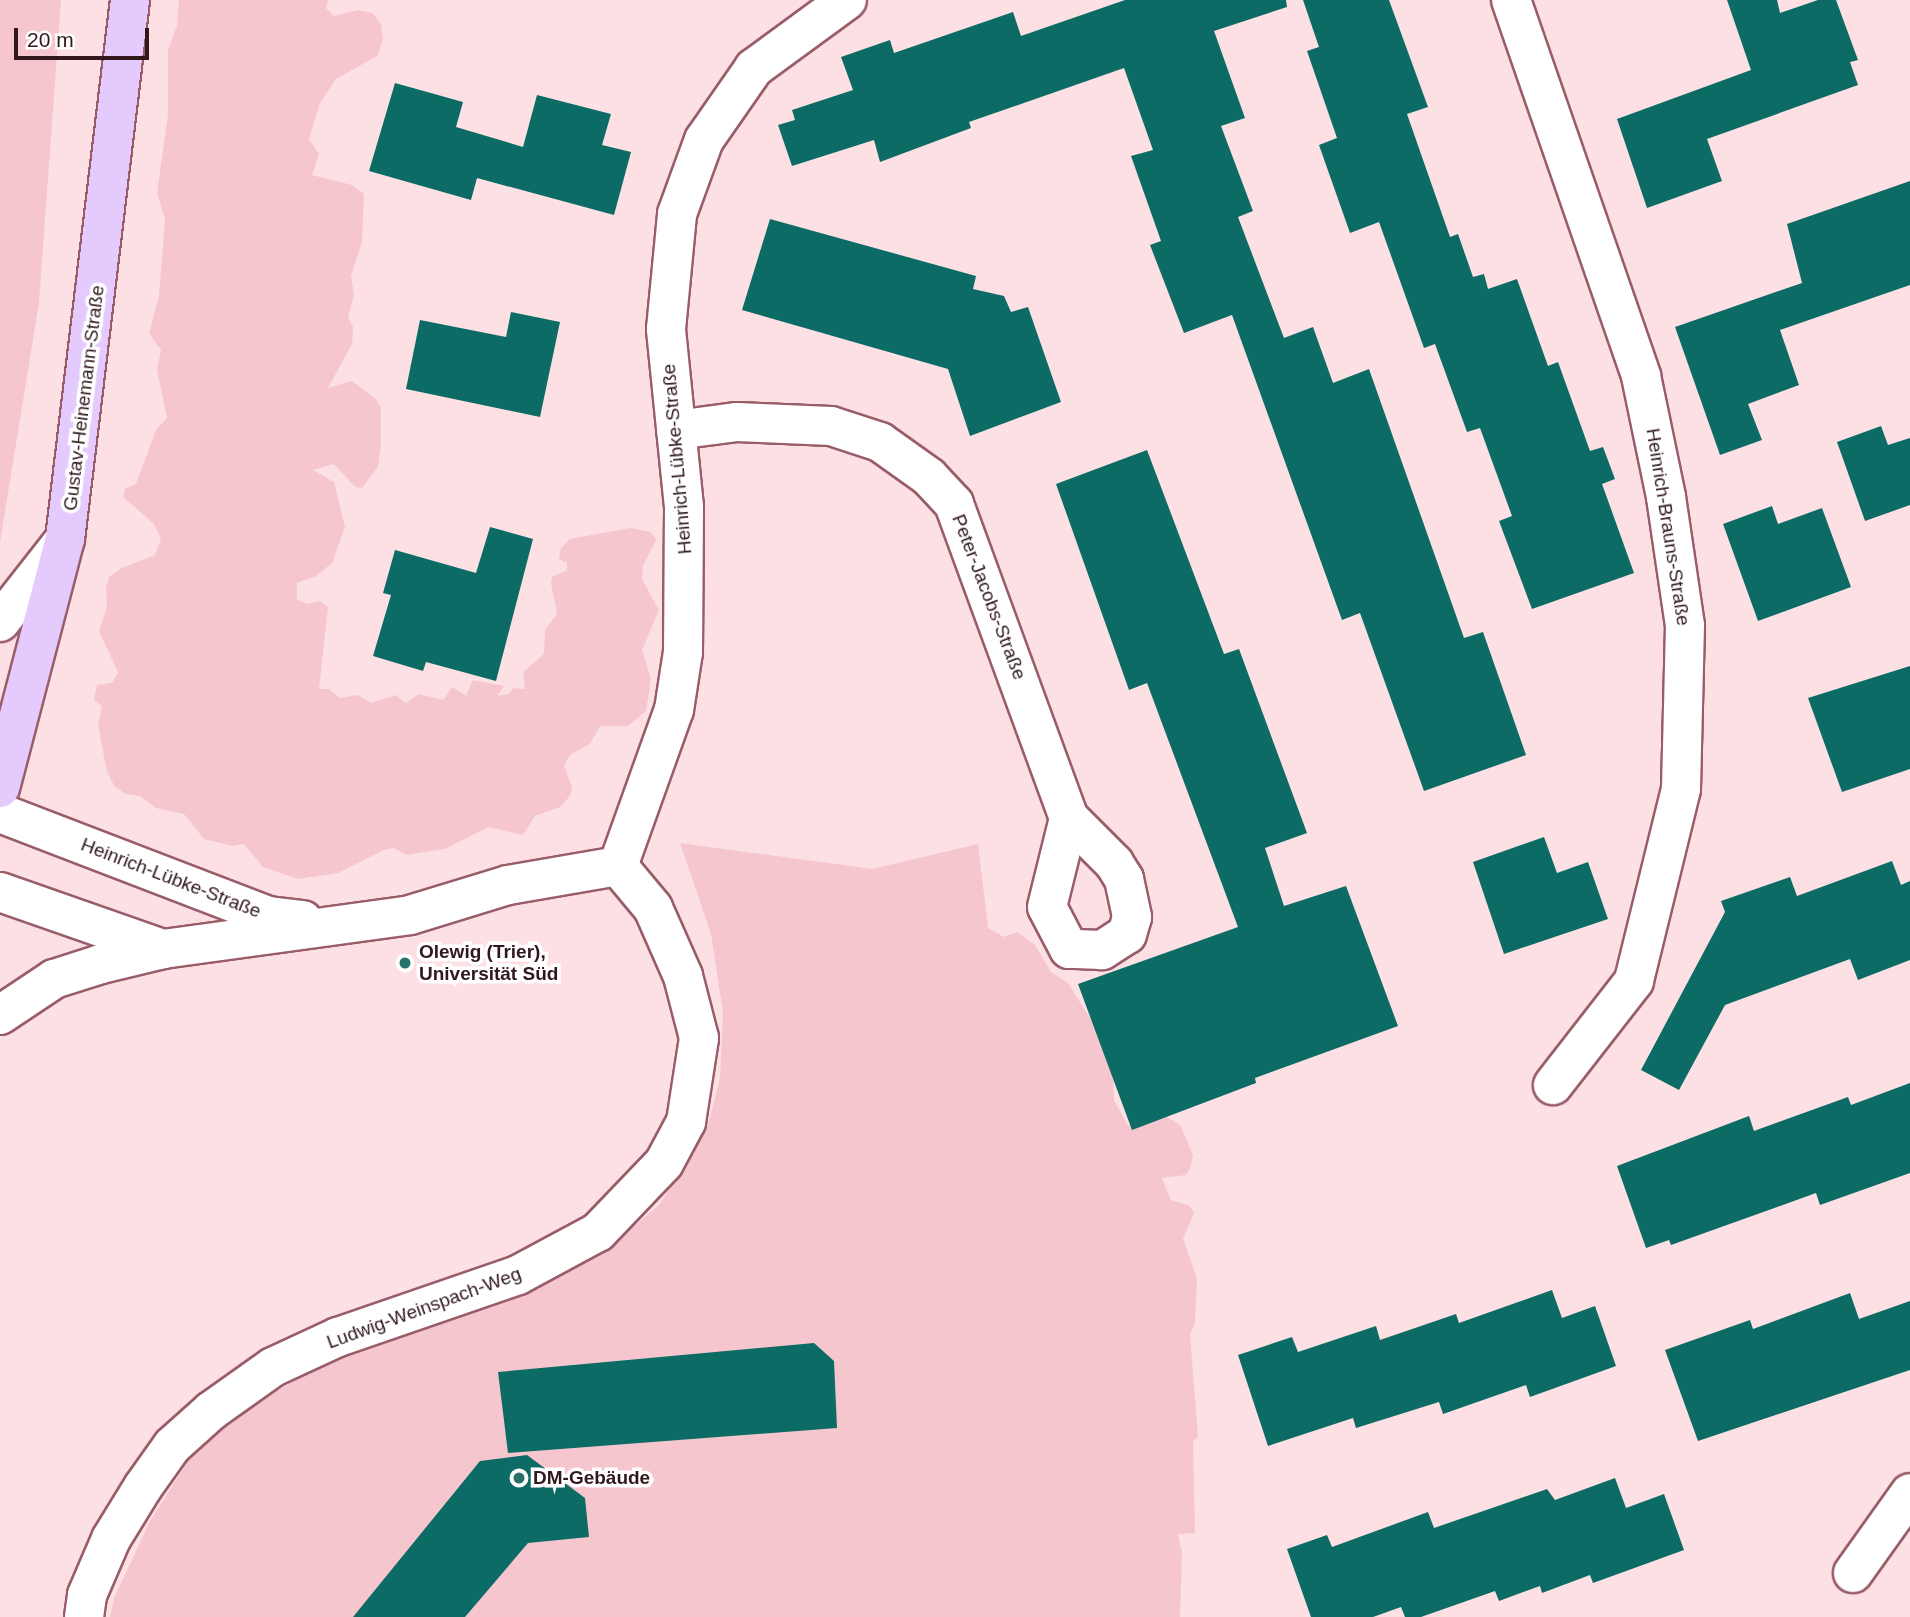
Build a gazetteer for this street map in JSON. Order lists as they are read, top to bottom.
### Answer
{
  "streets": {
    "main road": ["Gustav-Heinemann-Straße"],
    "street": [
      "Heinrich-Lübke-Straße",
      "Heinrich-Brauns-Straße",
      "Peter-Jacobs-Straße",
      "Ludwig-Weinspach-Weg"
    ]
  },
  "crossings": [
    ["Heinrich-Lübke-Straße", "Peter-Jacobs-Straße"],
    ["Heinrich-Lübke-Straße", "Ludwig-Weinspach-Weg"]
  ],
  "places": ["Olewig (Trier), Universität Süd", "DM-Gebäude"],
  "scale_bar": "20 m"
}
